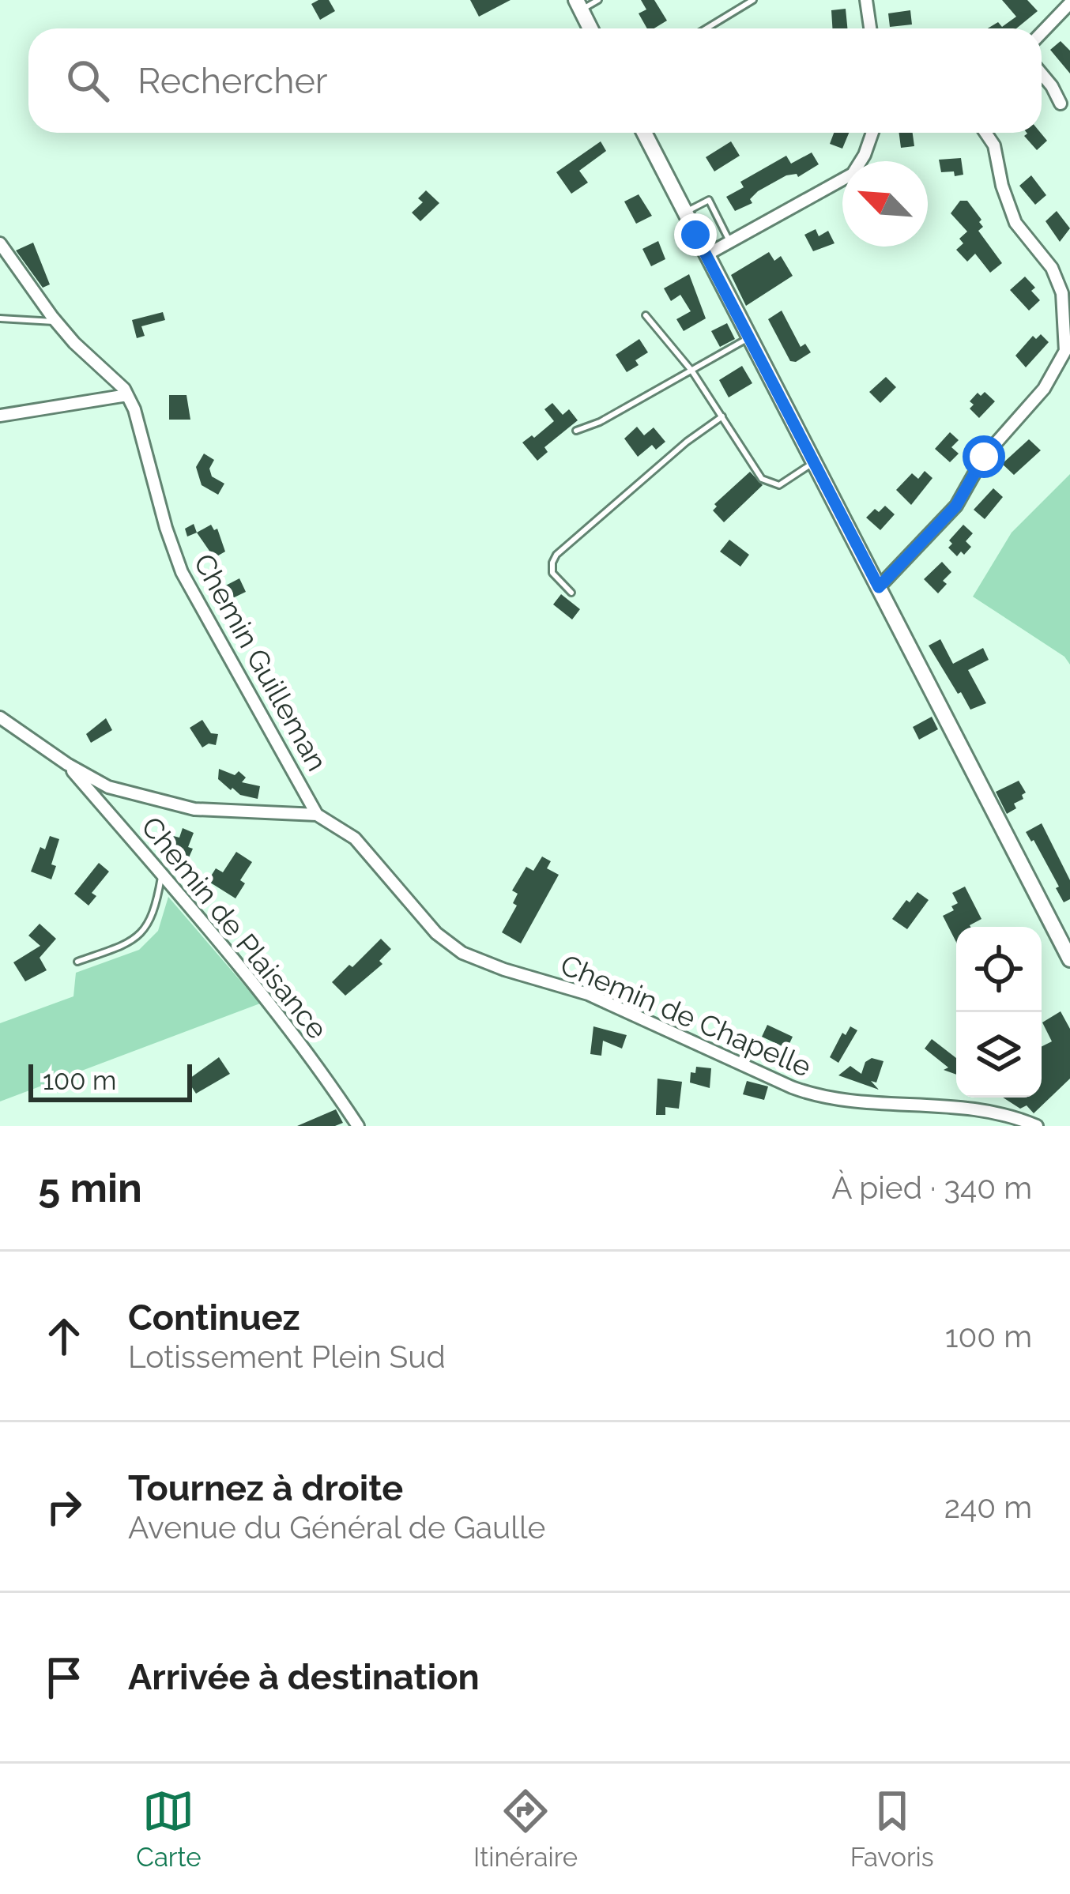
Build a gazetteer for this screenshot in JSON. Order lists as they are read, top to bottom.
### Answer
{
  "streets": {
    "street": ["Chemin Guilleman", "Chemin de Plaisance", "Chemin de Chapelle"]
  },
  "crossings": [
    ["Chemin Guilleman", "Chemin de Chapelle"]
  ],
  "scale_bar": "100 m",
  "north": "top left",
  "page": {
    "search": "Rechercher",
    "scale": "100 m",
    "heading": ["5 min", "À pied · 340 m"],
    "list": [
      ["Continuez", "Lotissement Plein Sud", "100 m"],
      ["Tournez à droite", "Avenue du Général de Gaulle", "240 m"],
      "Arrivée à destination"
    ],
    "nav": ["Carte", "Itinéraire", "Favoris"]
  }
}
